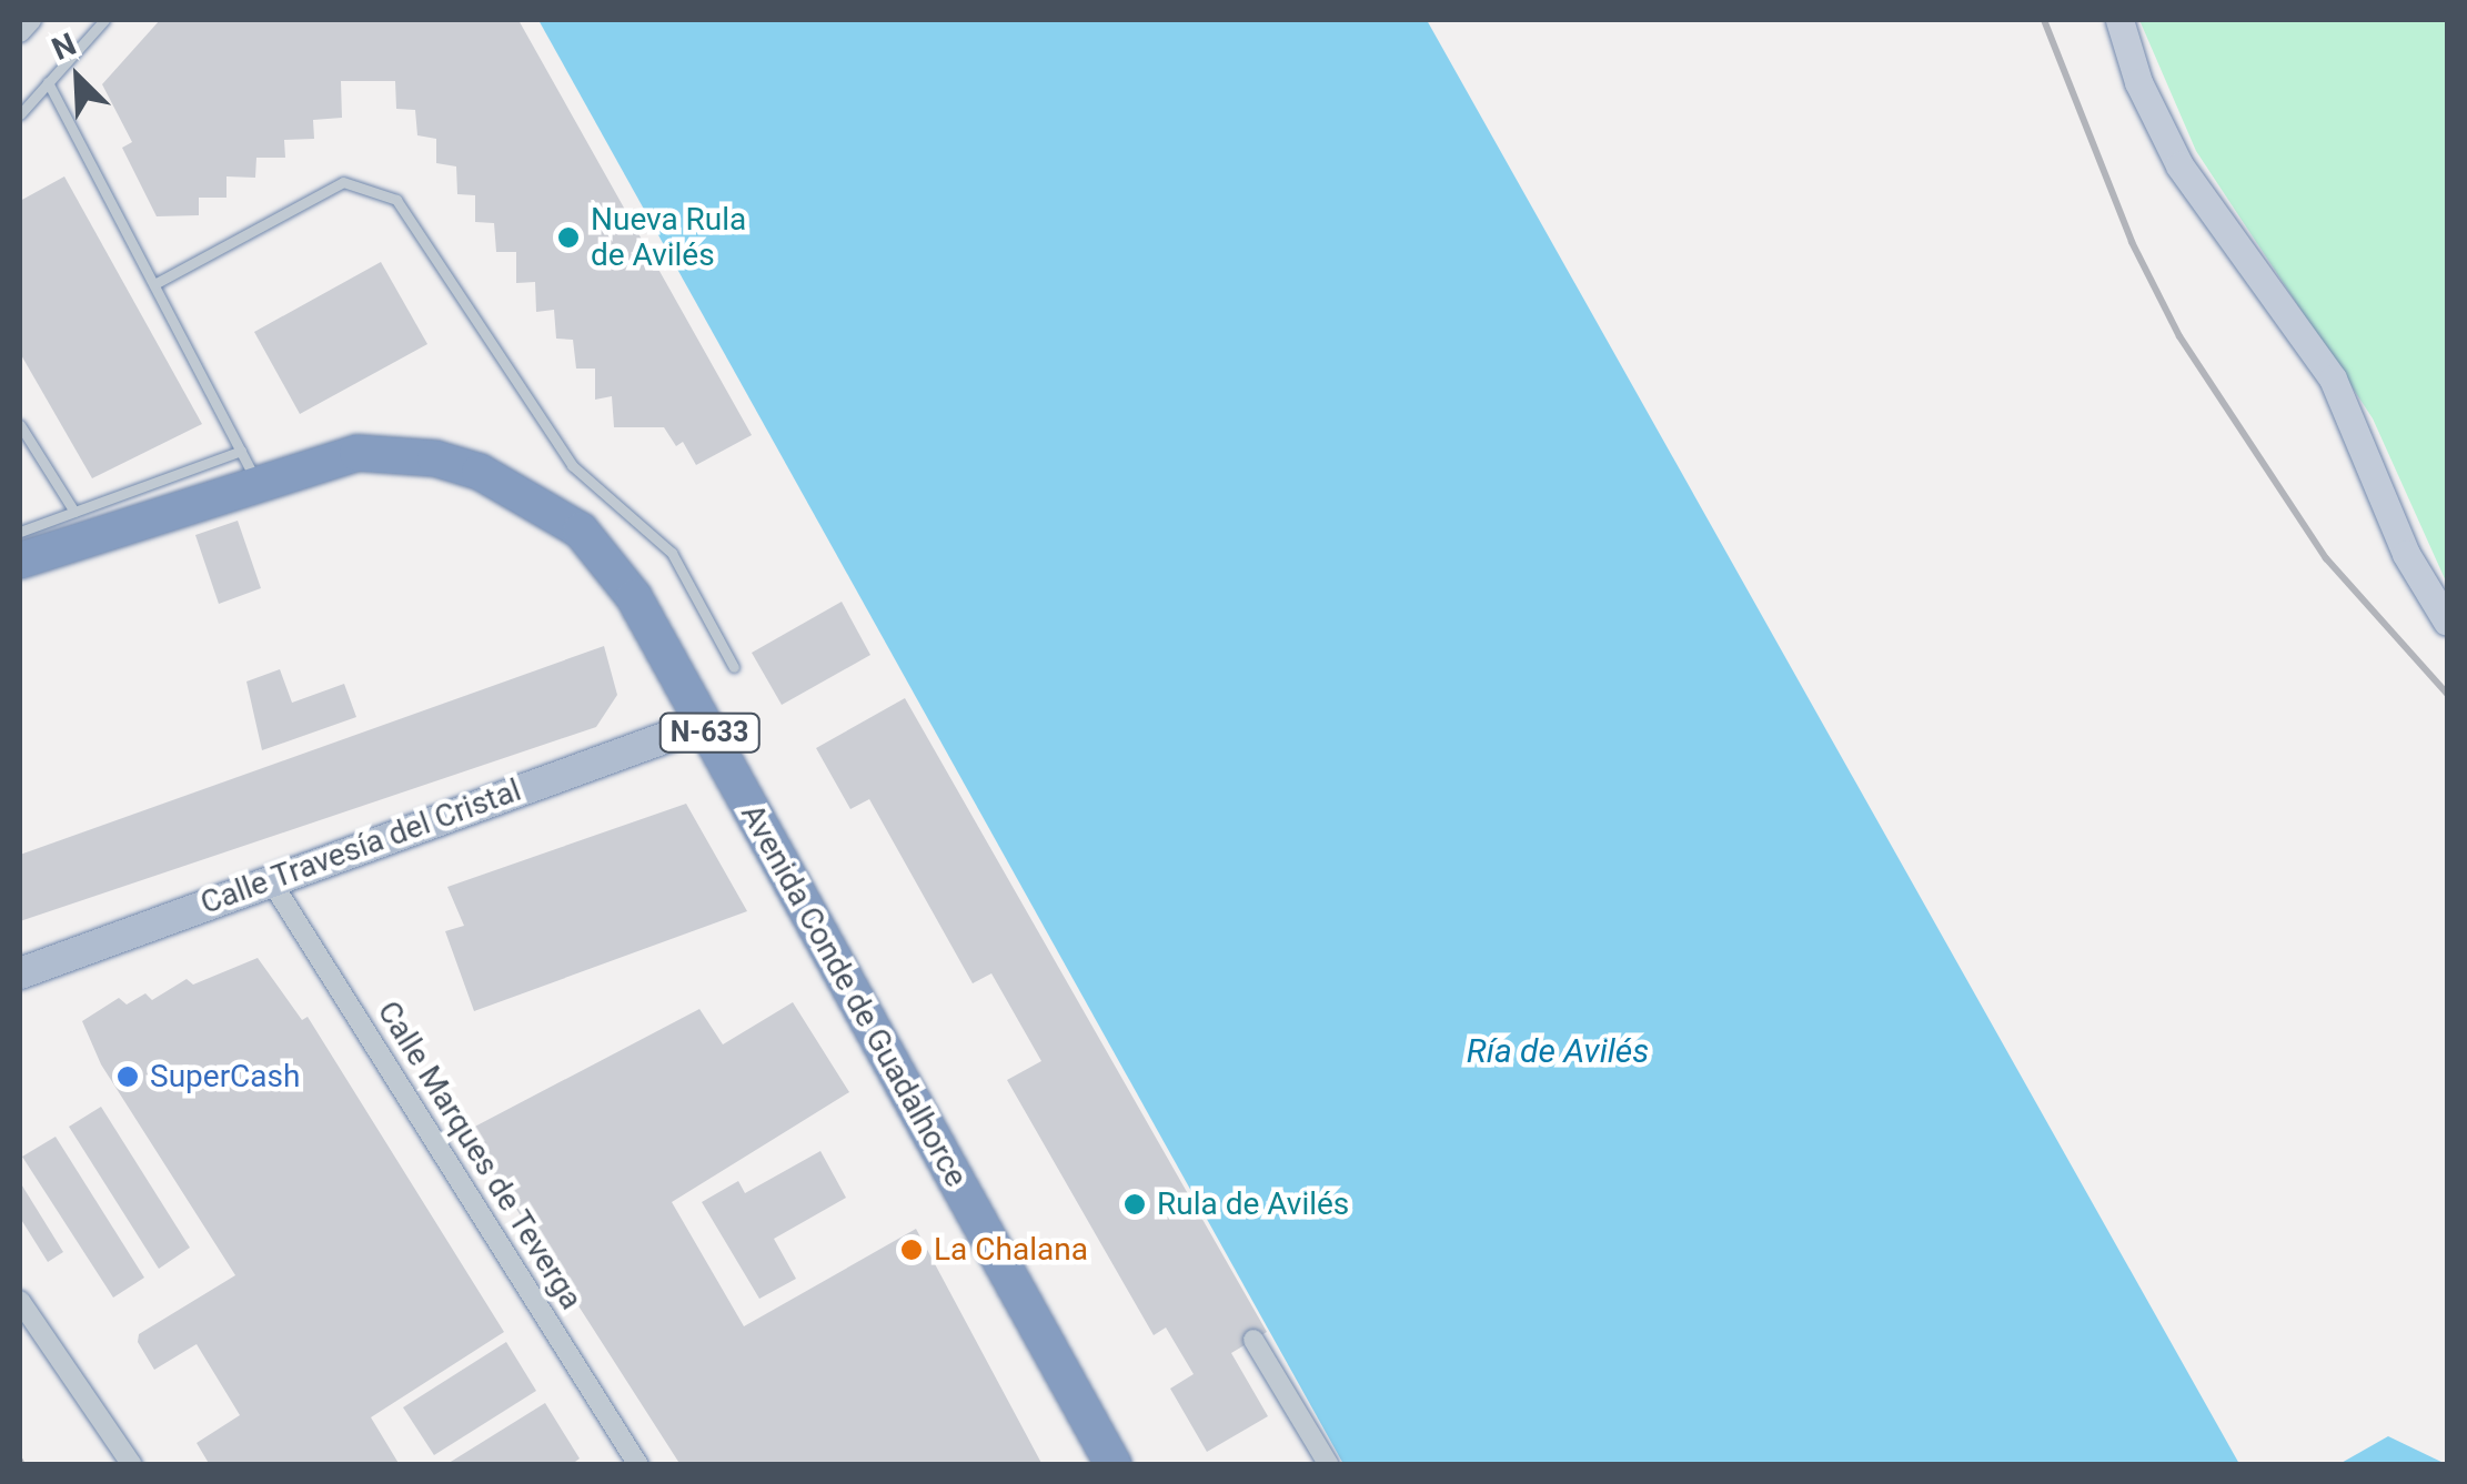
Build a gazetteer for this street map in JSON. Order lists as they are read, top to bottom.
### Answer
{
  "streets": {
    "highway": ["N-633", "Avenida Conde de Guadalhorce"],
    "main road": ["Calle Travesía del Cristal"],
    "street": ["Calle Marques de Teverga"]
  },
  "crossings": [
    ["Calle Travesía del Cristal", "Avenida Conde de Guadalhorce"],
    ["Calle Travesía del Cristal", "Calle Marques de Teverga"]
  ],
  "water": ["Ría de Avilés"],
  "places": [
    "Nueva Rula de Avilés",
    "SuperCash",
    "Rula de Avilés",
    "La Chalana"
  ],
  "north": "top left"
}
